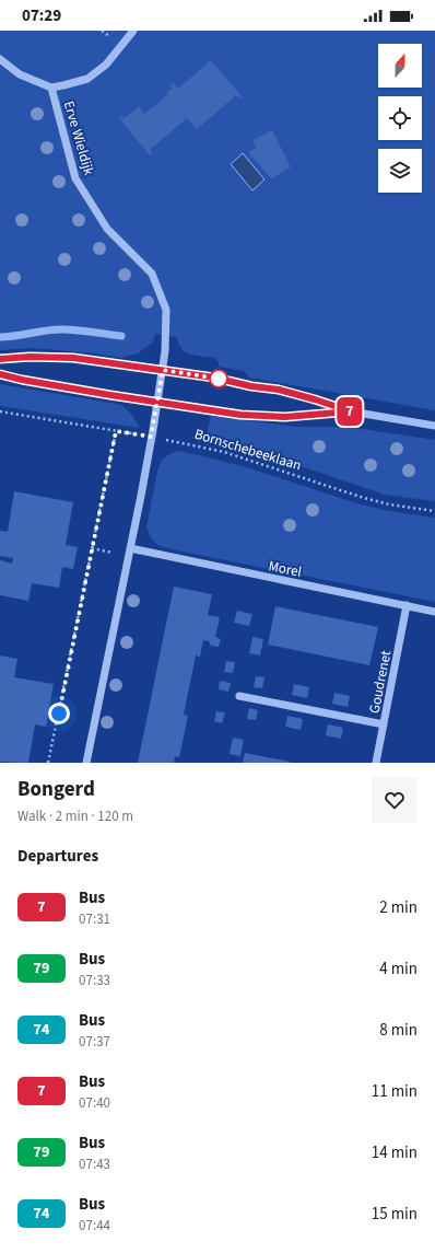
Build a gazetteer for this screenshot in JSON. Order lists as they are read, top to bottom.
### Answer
{
  "streets": {
    "street": [
      "Erve Wieldijk",
      "Bornschebeeklaan",
      "Morel",
      "Goudrenet"
    ]
  },
  "crossings": [
    ["Erve Wieldijk", "Bornschebeeklaan"],
    ["Erve Wieldijk", "Morel"],
    ["Morel", "Goudrenet"]
  ],
  "lines": ["bus line 7"],
  "north": "top",
  "page": {
    "status": "07:29",
    "on_map": "7",
    "heading": [
      ["Bongerd", "Walk · 2 min · 120 m"],
      "Departures"
    ],
    "list": [
      {
        "mark": "7",
        "name": "Bus",
        "note": "07:31",
        "value": "2 min"
      },
      {
        "mark": "79",
        "name": "Bus",
        "note": "07:33",
        "value": "4 min"
      },
      {
        "mark": "74",
        "name": "Bus",
        "note": "07:37",
        "value": "8 min"
      },
      {
        "mark": "7",
        "name": "Bus",
        "note": "07:40",
        "value": "11 min"
      },
      {
        "mark": "79",
        "name": "Bus",
        "note": "07:43",
        "value": "14 min"
      },
      {
        "mark": "74",
        "name": "Bus",
        "note": "07:44",
        "value": "15 min"
      }
    ]
  }
}
